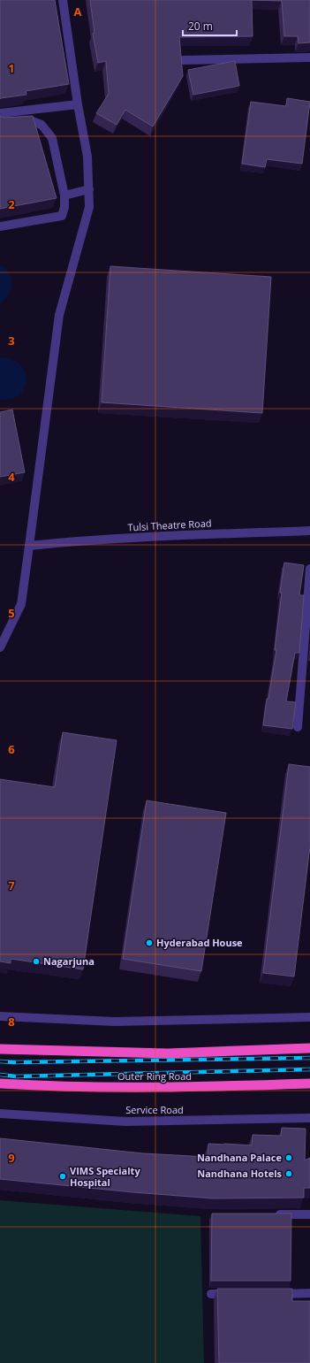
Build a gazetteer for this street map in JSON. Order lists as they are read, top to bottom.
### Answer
{
  "streets": {
    "highway": ["Outer Ring Road"],
    "street": ["Tulsi Theatre Road", "Service Road"]
  },
  "places": [
    "Hyderabad House",
    "Nagarjuna",
    "Nandhana Palace",
    "Nandhana Hotels",
    "VIMS Specialty Hospital"
  ],
  "scale_bar": "20 m",
  "grid": {
    "columns": ["A"],
    "rows": [
      "1",
      "2",
      "3",
      "4",
      "5",
      "6",
      "7",
      "8",
      "9"
    ]
  }
}
